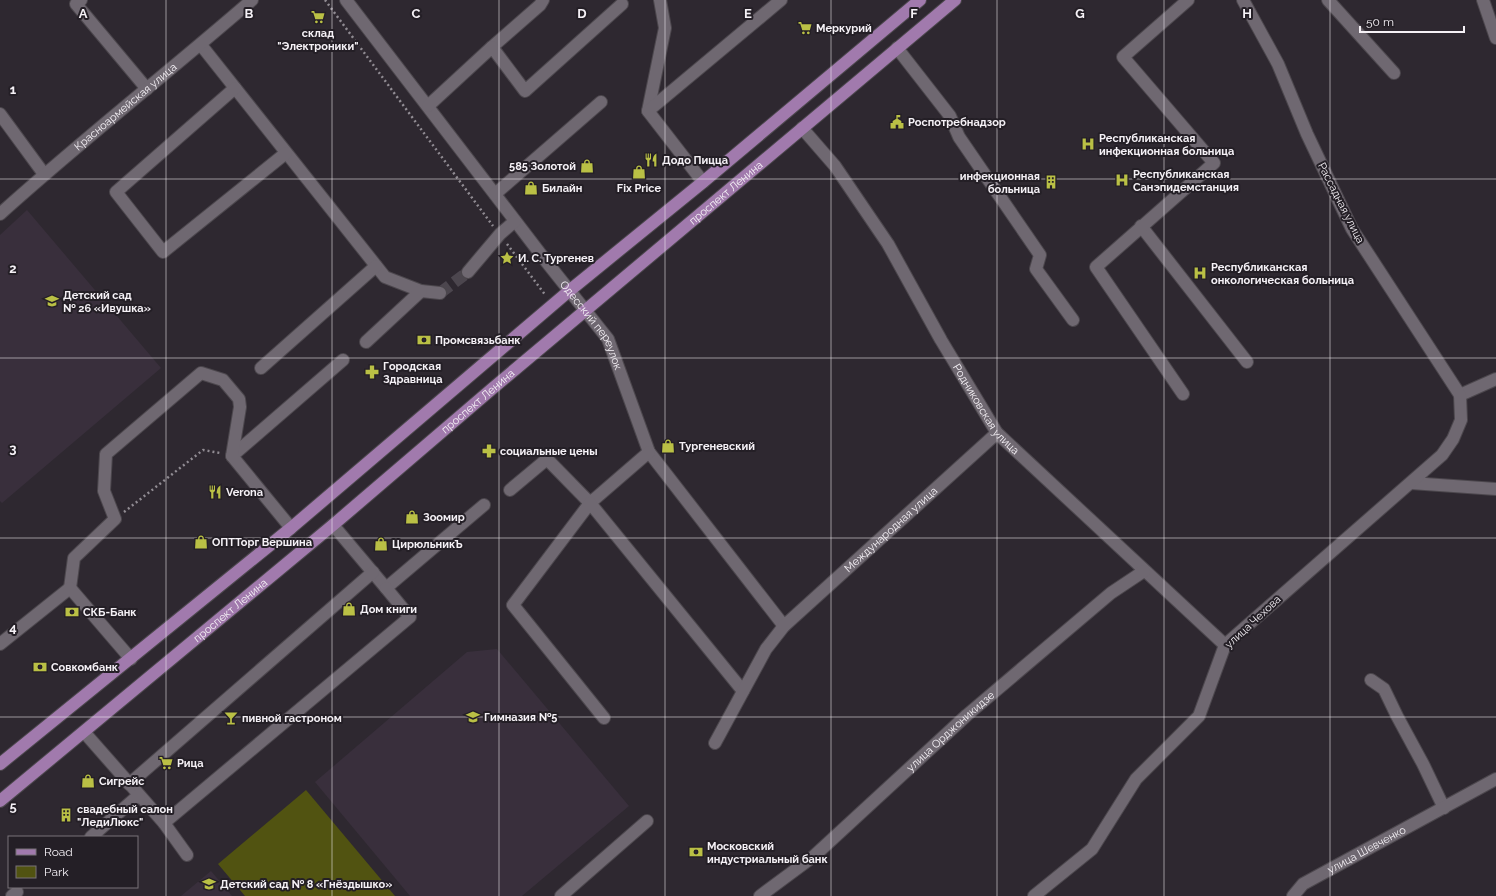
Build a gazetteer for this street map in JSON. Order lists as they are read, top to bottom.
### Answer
{
  "streets": {
    "main road": ["проспект Ленина"],
    "street": [
      "Красноармейская улица",
      "Рассадная улица",
      "Одесский переулок",
      "Родниковская улица",
      "Международная улица",
      "улица Чехова",
      "улица Орджоникидзе",
      "улица Шевченко"
    ]
  },
  "crossings": [
    ["проспект Ленина", "Одесский переулок"],
    ["проспект Ленина", "Родниковская улица"],
    ["Рассадная улица", "улица Чехова"],
    ["Одесский переулок", "Международная улица"],
    ["Родниковская улица", "Международная улица"],
    ["Родниковская улица", "улица Чехова"],
    ["Родниковская улица", "улица Орджоникидзе"]
  ],
  "places": {
    "supermarket": ["склад \"Электроники\"", "Меркурий", "Рица"],
    "public building": ["Роспотребнадзор"],
    "hospital": ["Республиканская инфекционная больница", "Республиканская Санэпидемстанция", "Республиканская онкологическая больница"],
    "restaurant": ["Додо Пицца", "Verona"],
    "shop": [
      "585 Золотой",
      "Fix Price",
      "Билайн",
      "Тургеневский",
      "Зоомир",
      "ОПТТорг Вершина",
      "ЦирюльникЪ",
      "Дом книги",
      "Сигрейс"
    ],
    "building": ["инфекционная больница", "свадебный салон \"ЛедиЛюкс\""],
    "place": ["И. С. Тургенев"],
    "school or university": ["Детский сад № 26 «Ивушка»", "Гимназия №5", "Детский сад № 8 «Гнёздышко»"],
    "bank": [
      "Промсвязьбанк",
      "СКБ-Банк",
      "Совкомбанк",
      "Московский индустриальный банк"
    ],
    "pharmacy": ["Городская Здравница", "социальные цены"],
    "bar": ["пивной гастроном"]
  },
  "legend": ["Road", "Park"],
  "scale_bar": "50 m",
  "grid": {
    "columns": [
      "A",
      "B",
      "C",
      "D",
      "E",
      "F",
      "G",
      "H"
    ],
    "rows": [
      "1",
      "2",
      "3",
      "4",
      "5"
    ]
  }
}
